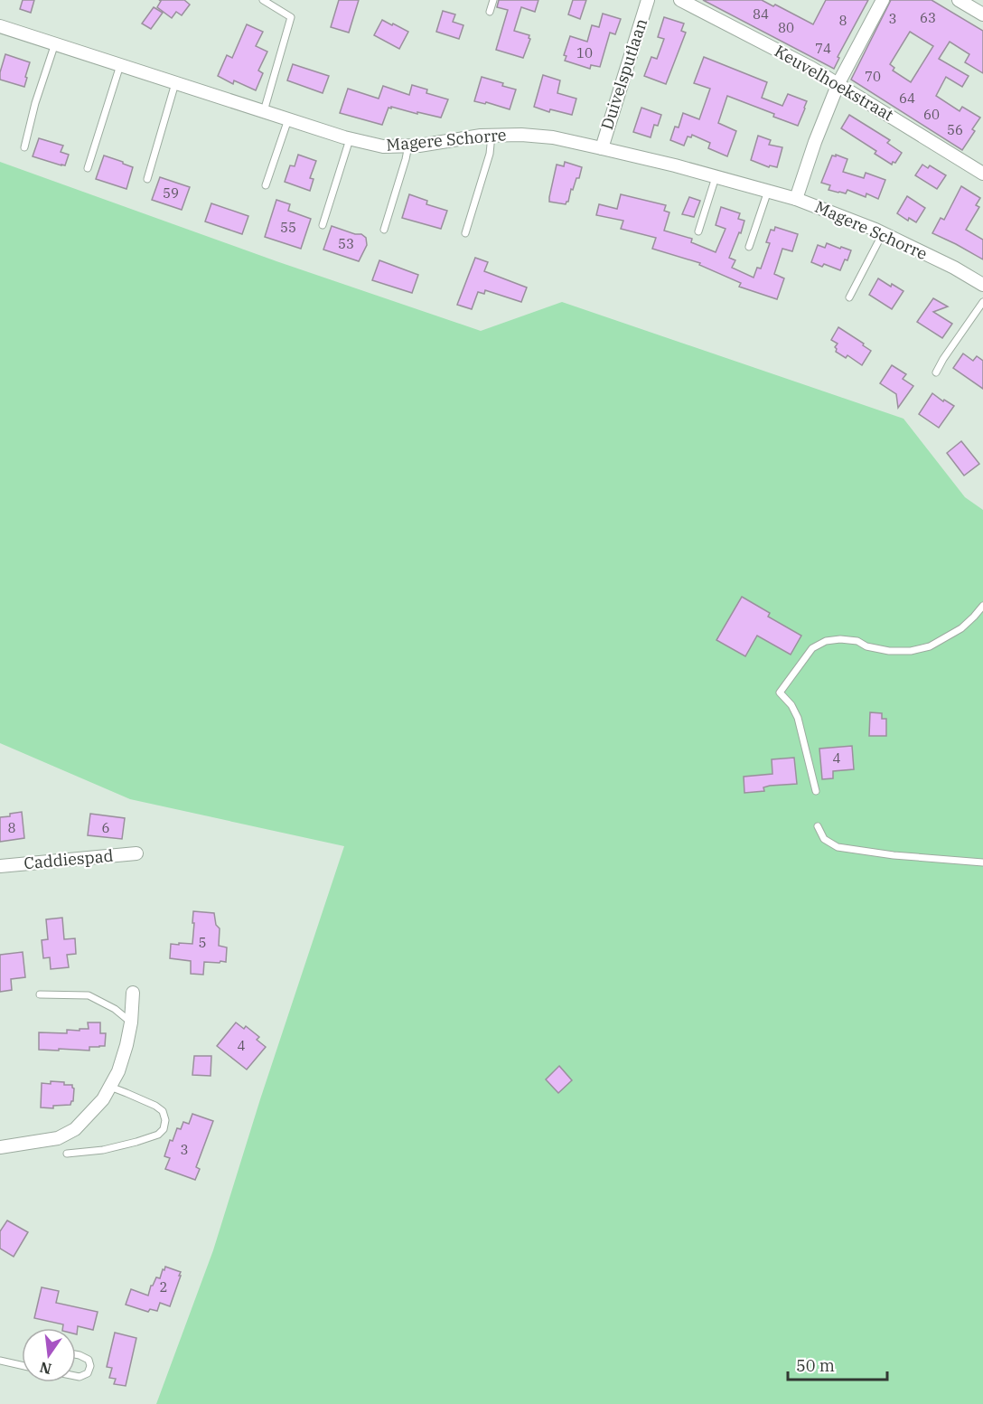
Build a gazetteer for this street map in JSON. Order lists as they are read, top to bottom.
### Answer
{
  "streets": {
    "street": [
      "Duivelsputlaan",
      "Keuvelhoekstraat",
      "Magere Schorre",
      "Caddiespad"
    ]
  },
  "crossings": [
    ["Duivelsputlaan", "Magere Schorre"]
  ],
  "house_numbers": [
    "84",
    "63",
    "3",
    "8",
    "80",
    "74",
    "10",
    "70",
    "64",
    "60",
    "56",
    "59",
    "55",
    "53",
    "4",
    "8",
    "6",
    "5",
    "4",
    "3",
    "2"
  ],
  "scale_bar": "50 m",
  "north": "bottom"
}
